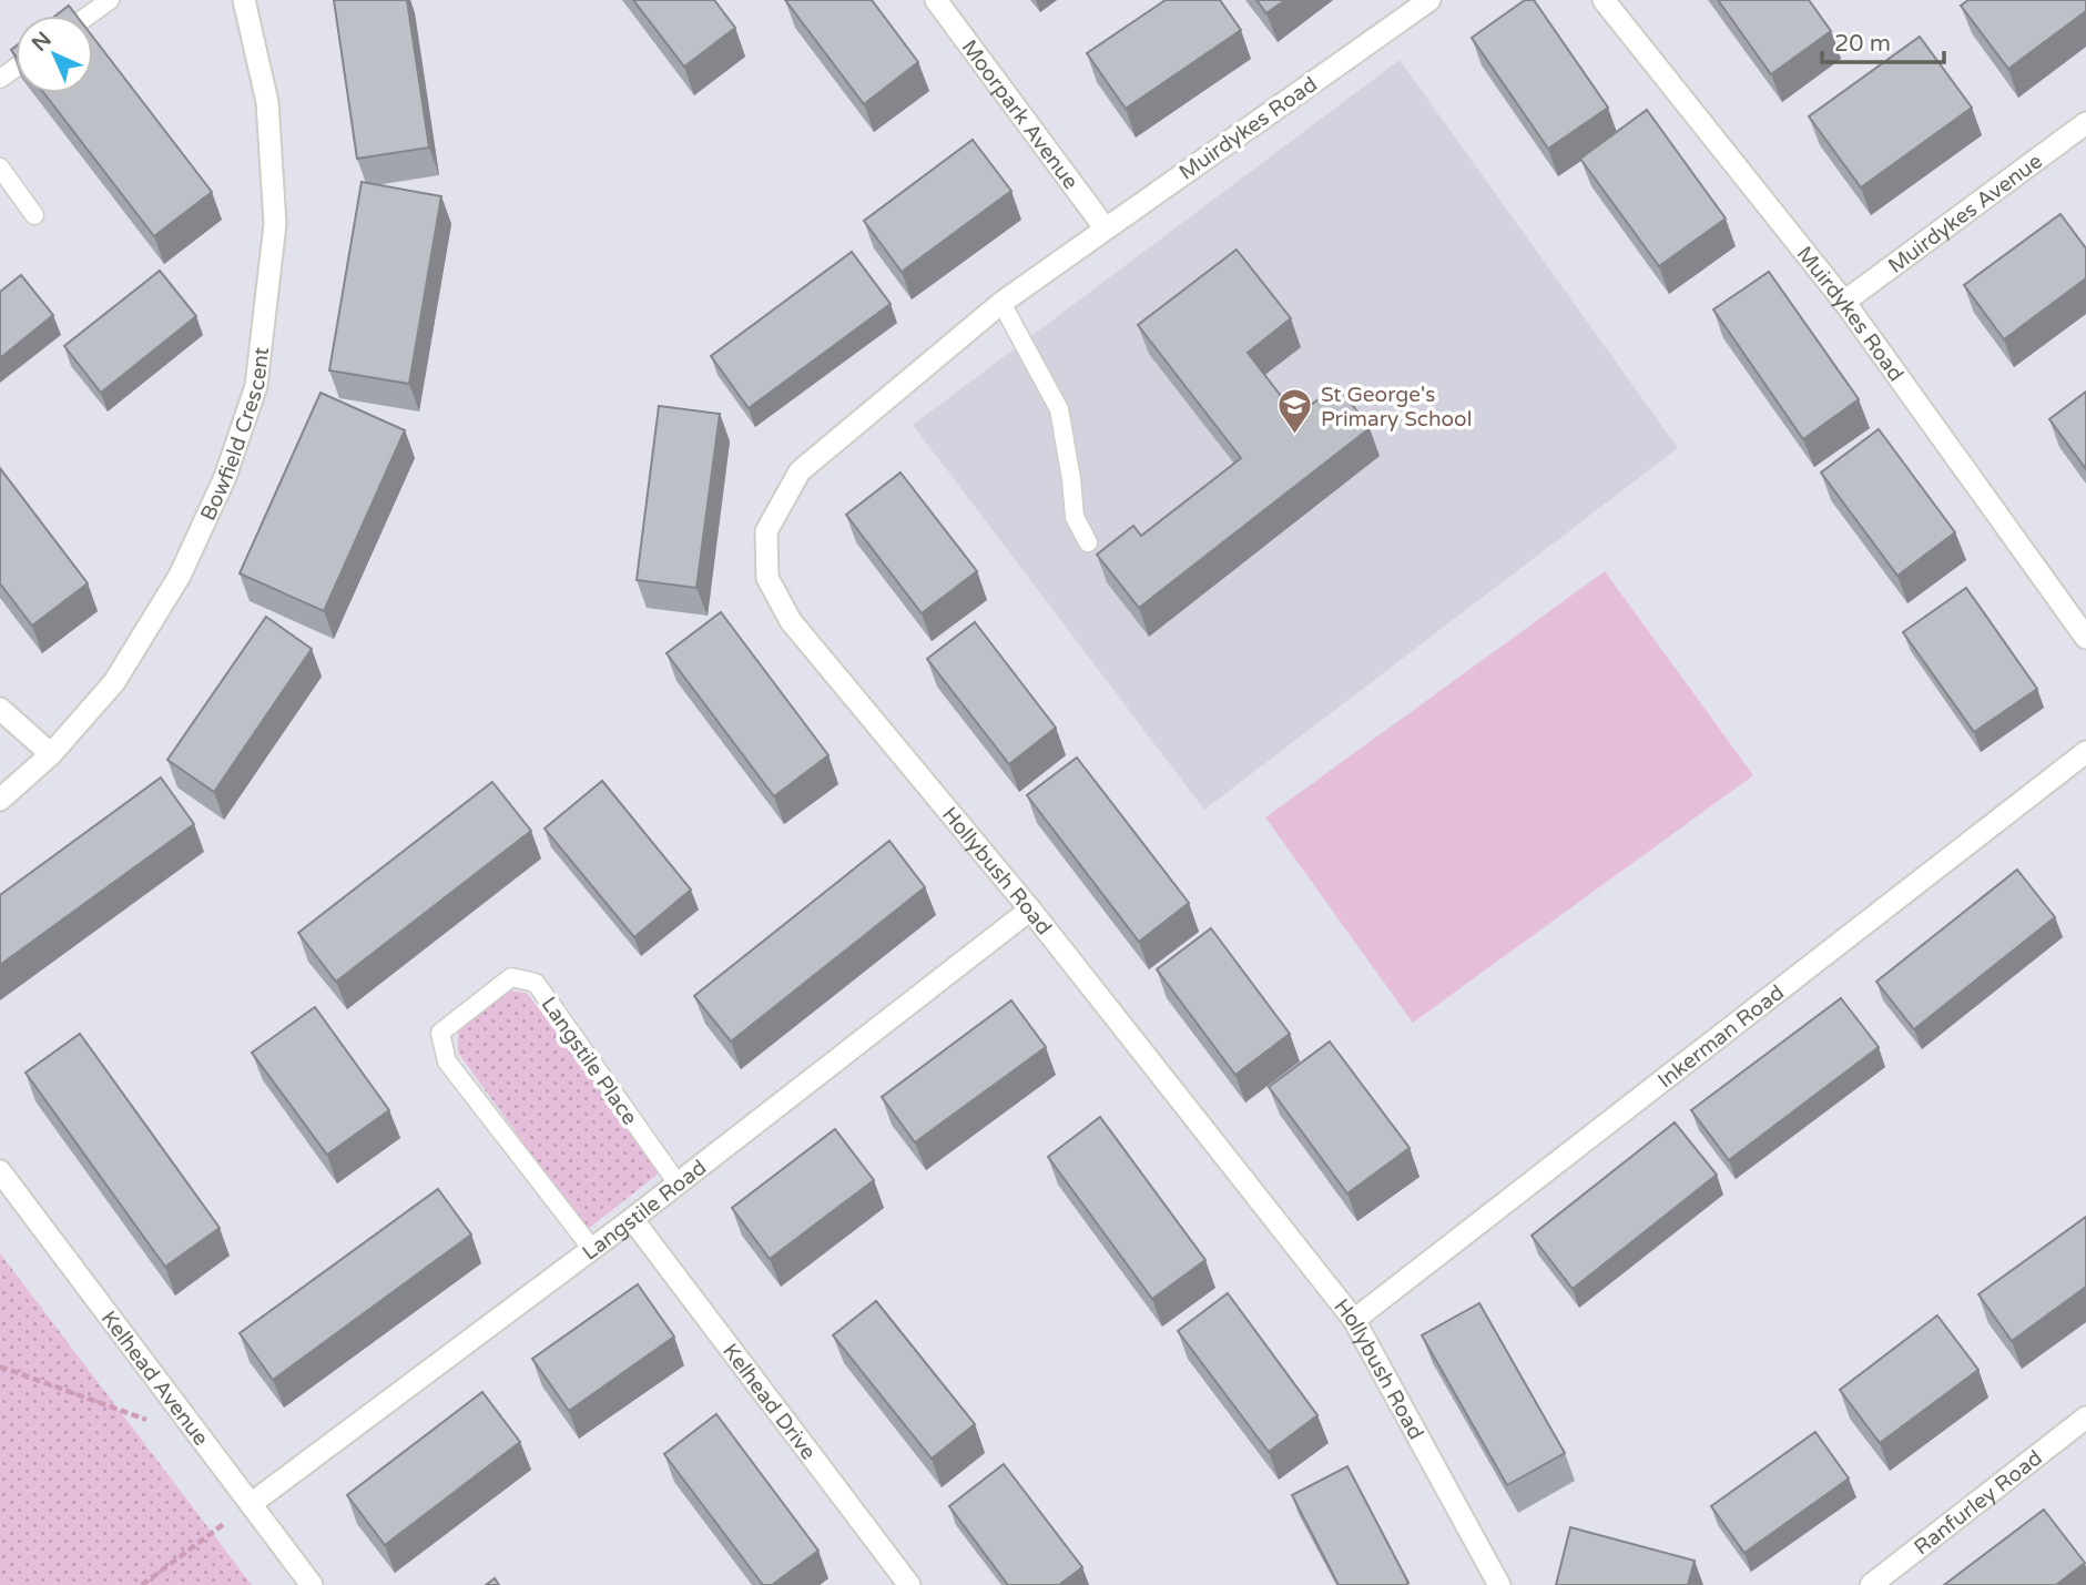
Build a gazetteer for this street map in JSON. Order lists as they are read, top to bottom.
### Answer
{
  "streets": {
    "street": [
      "Moorpark Avenue",
      "Muirdykes Road",
      "Muirdykes Avenue",
      "Bowfield Crescent",
      "Hollybush Road",
      "Inkerman Road",
      "Langstile Road",
      "Kelhead Avenue",
      "Kelhead Drive",
      "Ranfurley Road"
    ],
    "lane": ["Langstile Place"]
  },
  "crossings": [
    ["Moorpark Avenue", "Muirdykes Road"],
    ["Moorpark Avenue", "Hollybush Road"],
    ["Muirdykes Road", "Muirdykes Avenue"],
    ["Muirdykes Road", "Hollybush Road"],
    ["Hollybush Road", "Inkerman Road"],
    ["Hollybush Road", "Langstile Road"],
    ["Langstile Place", "Langstile Road"],
    ["Langstile Road", "Kelhead Avenue"],
    ["Langstile Road", "Kelhead Drive"]
  ],
  "places": {
    "school or university": ["St George's Primary School"]
  },
  "scale_bar": "20 m",
  "north": "top left"
}
